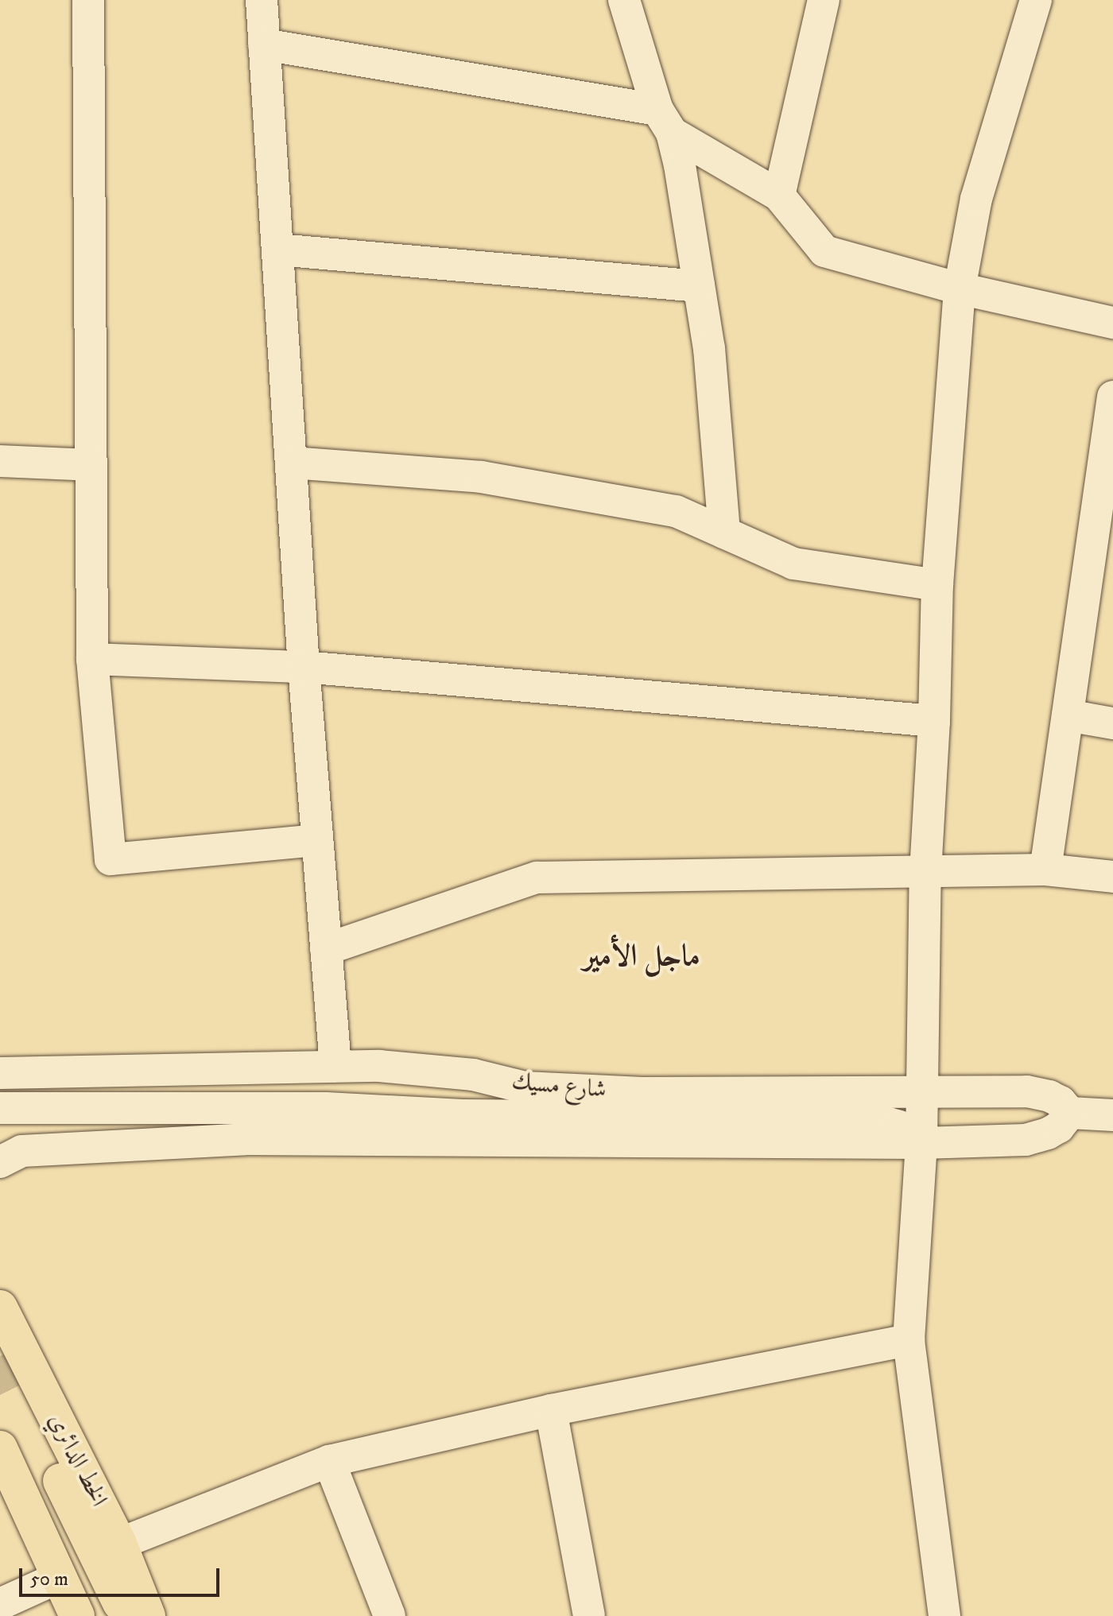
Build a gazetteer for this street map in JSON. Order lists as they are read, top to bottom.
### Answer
{
  "streets": {
    "main road": ["الخط الدائري"],
    "street": ["شارع مسيك"]
  },
  "districts": ["ماجل الأمير"],
  "scale_bar": "50 m"
}
